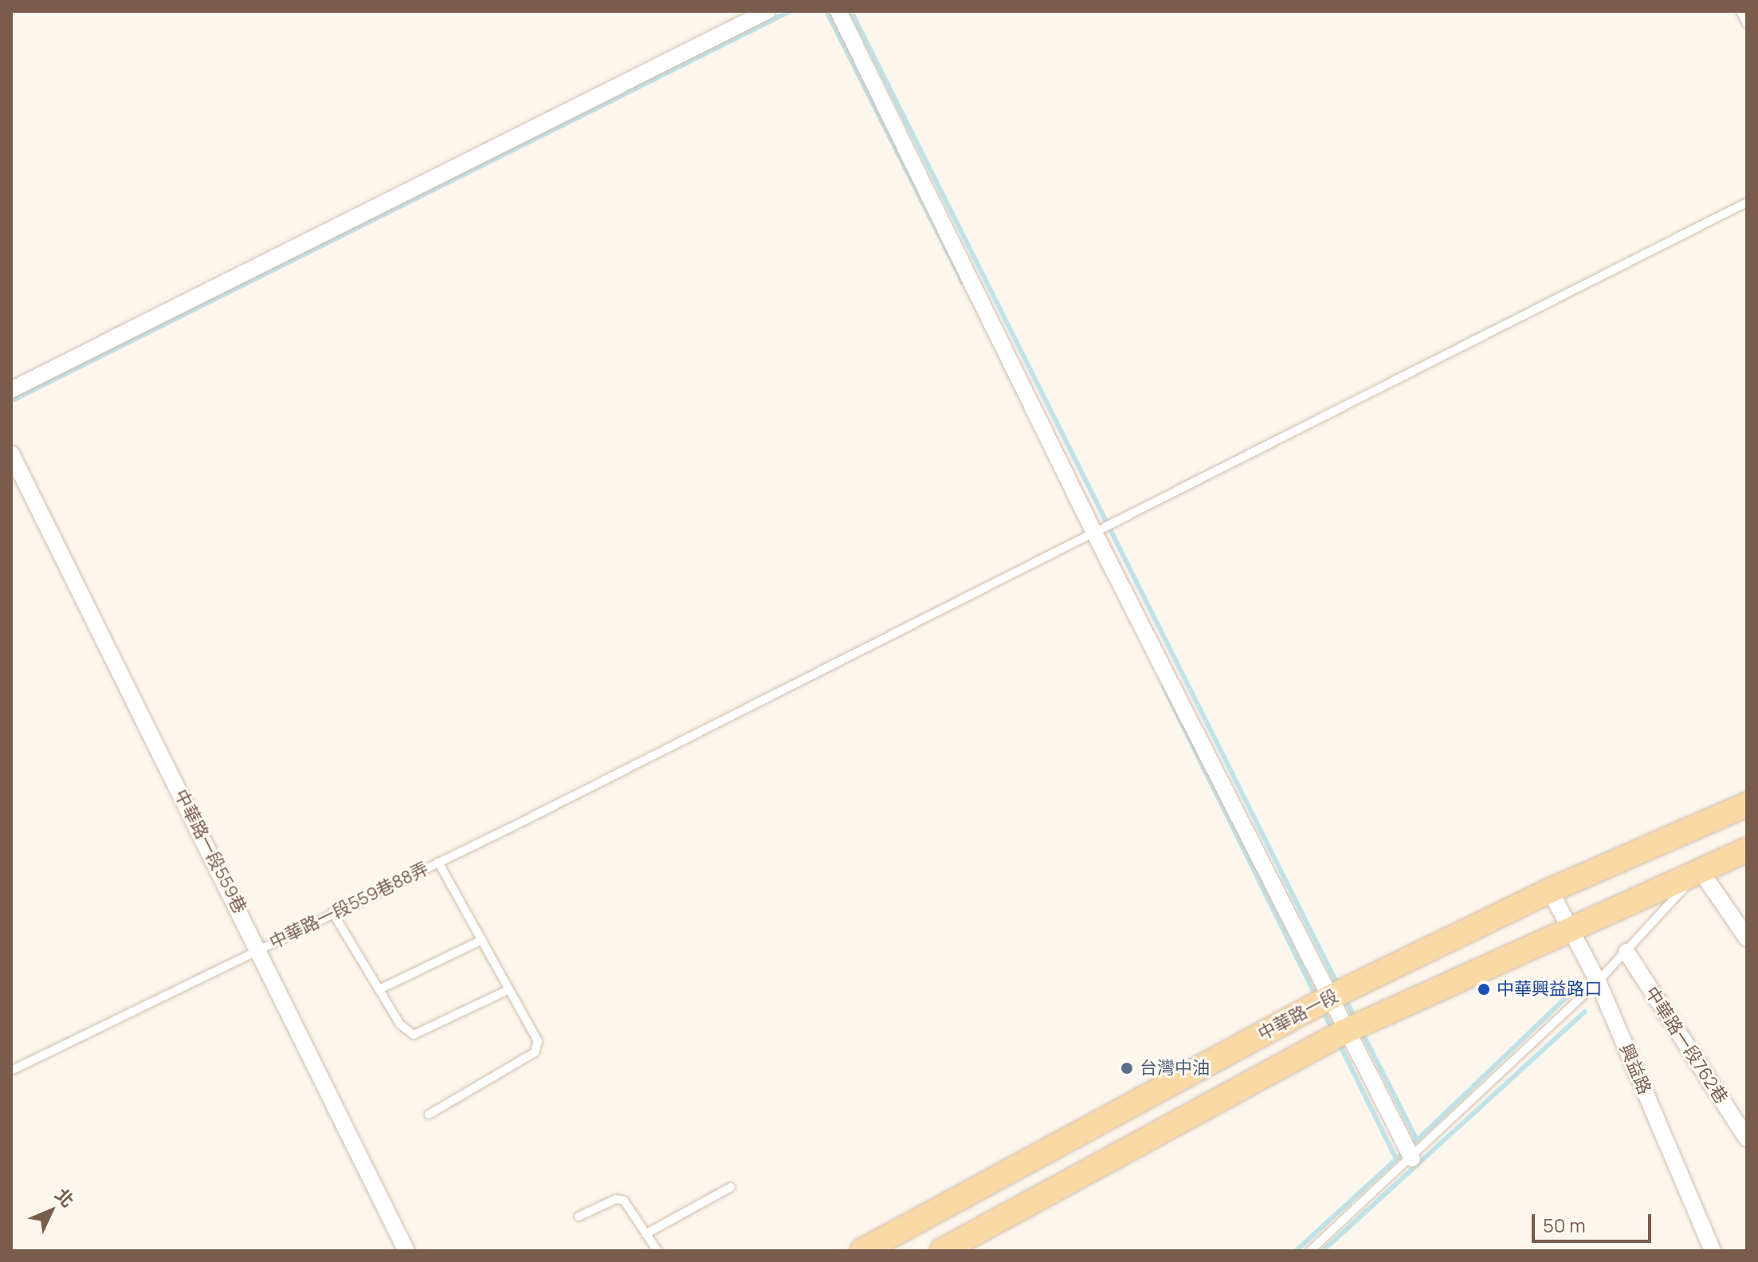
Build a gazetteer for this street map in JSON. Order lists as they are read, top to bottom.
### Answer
{
  "streets": {
    "main road": ["中華路一段"],
    "street": ["中華路一段559巷", "中華路一段762巷", "興益路"],
    "lane": ["中華路一段559巷88弄"]
  },
  "crossings": [
    ["中華路一段559巷", "中華路一段559巷88弄"],
    ["中華路一段", "興益路"]
  ],
  "places": ["中華興益路口", "台灣中油"],
  "scale_bar": "50 m",
  "north": "top right"
}
